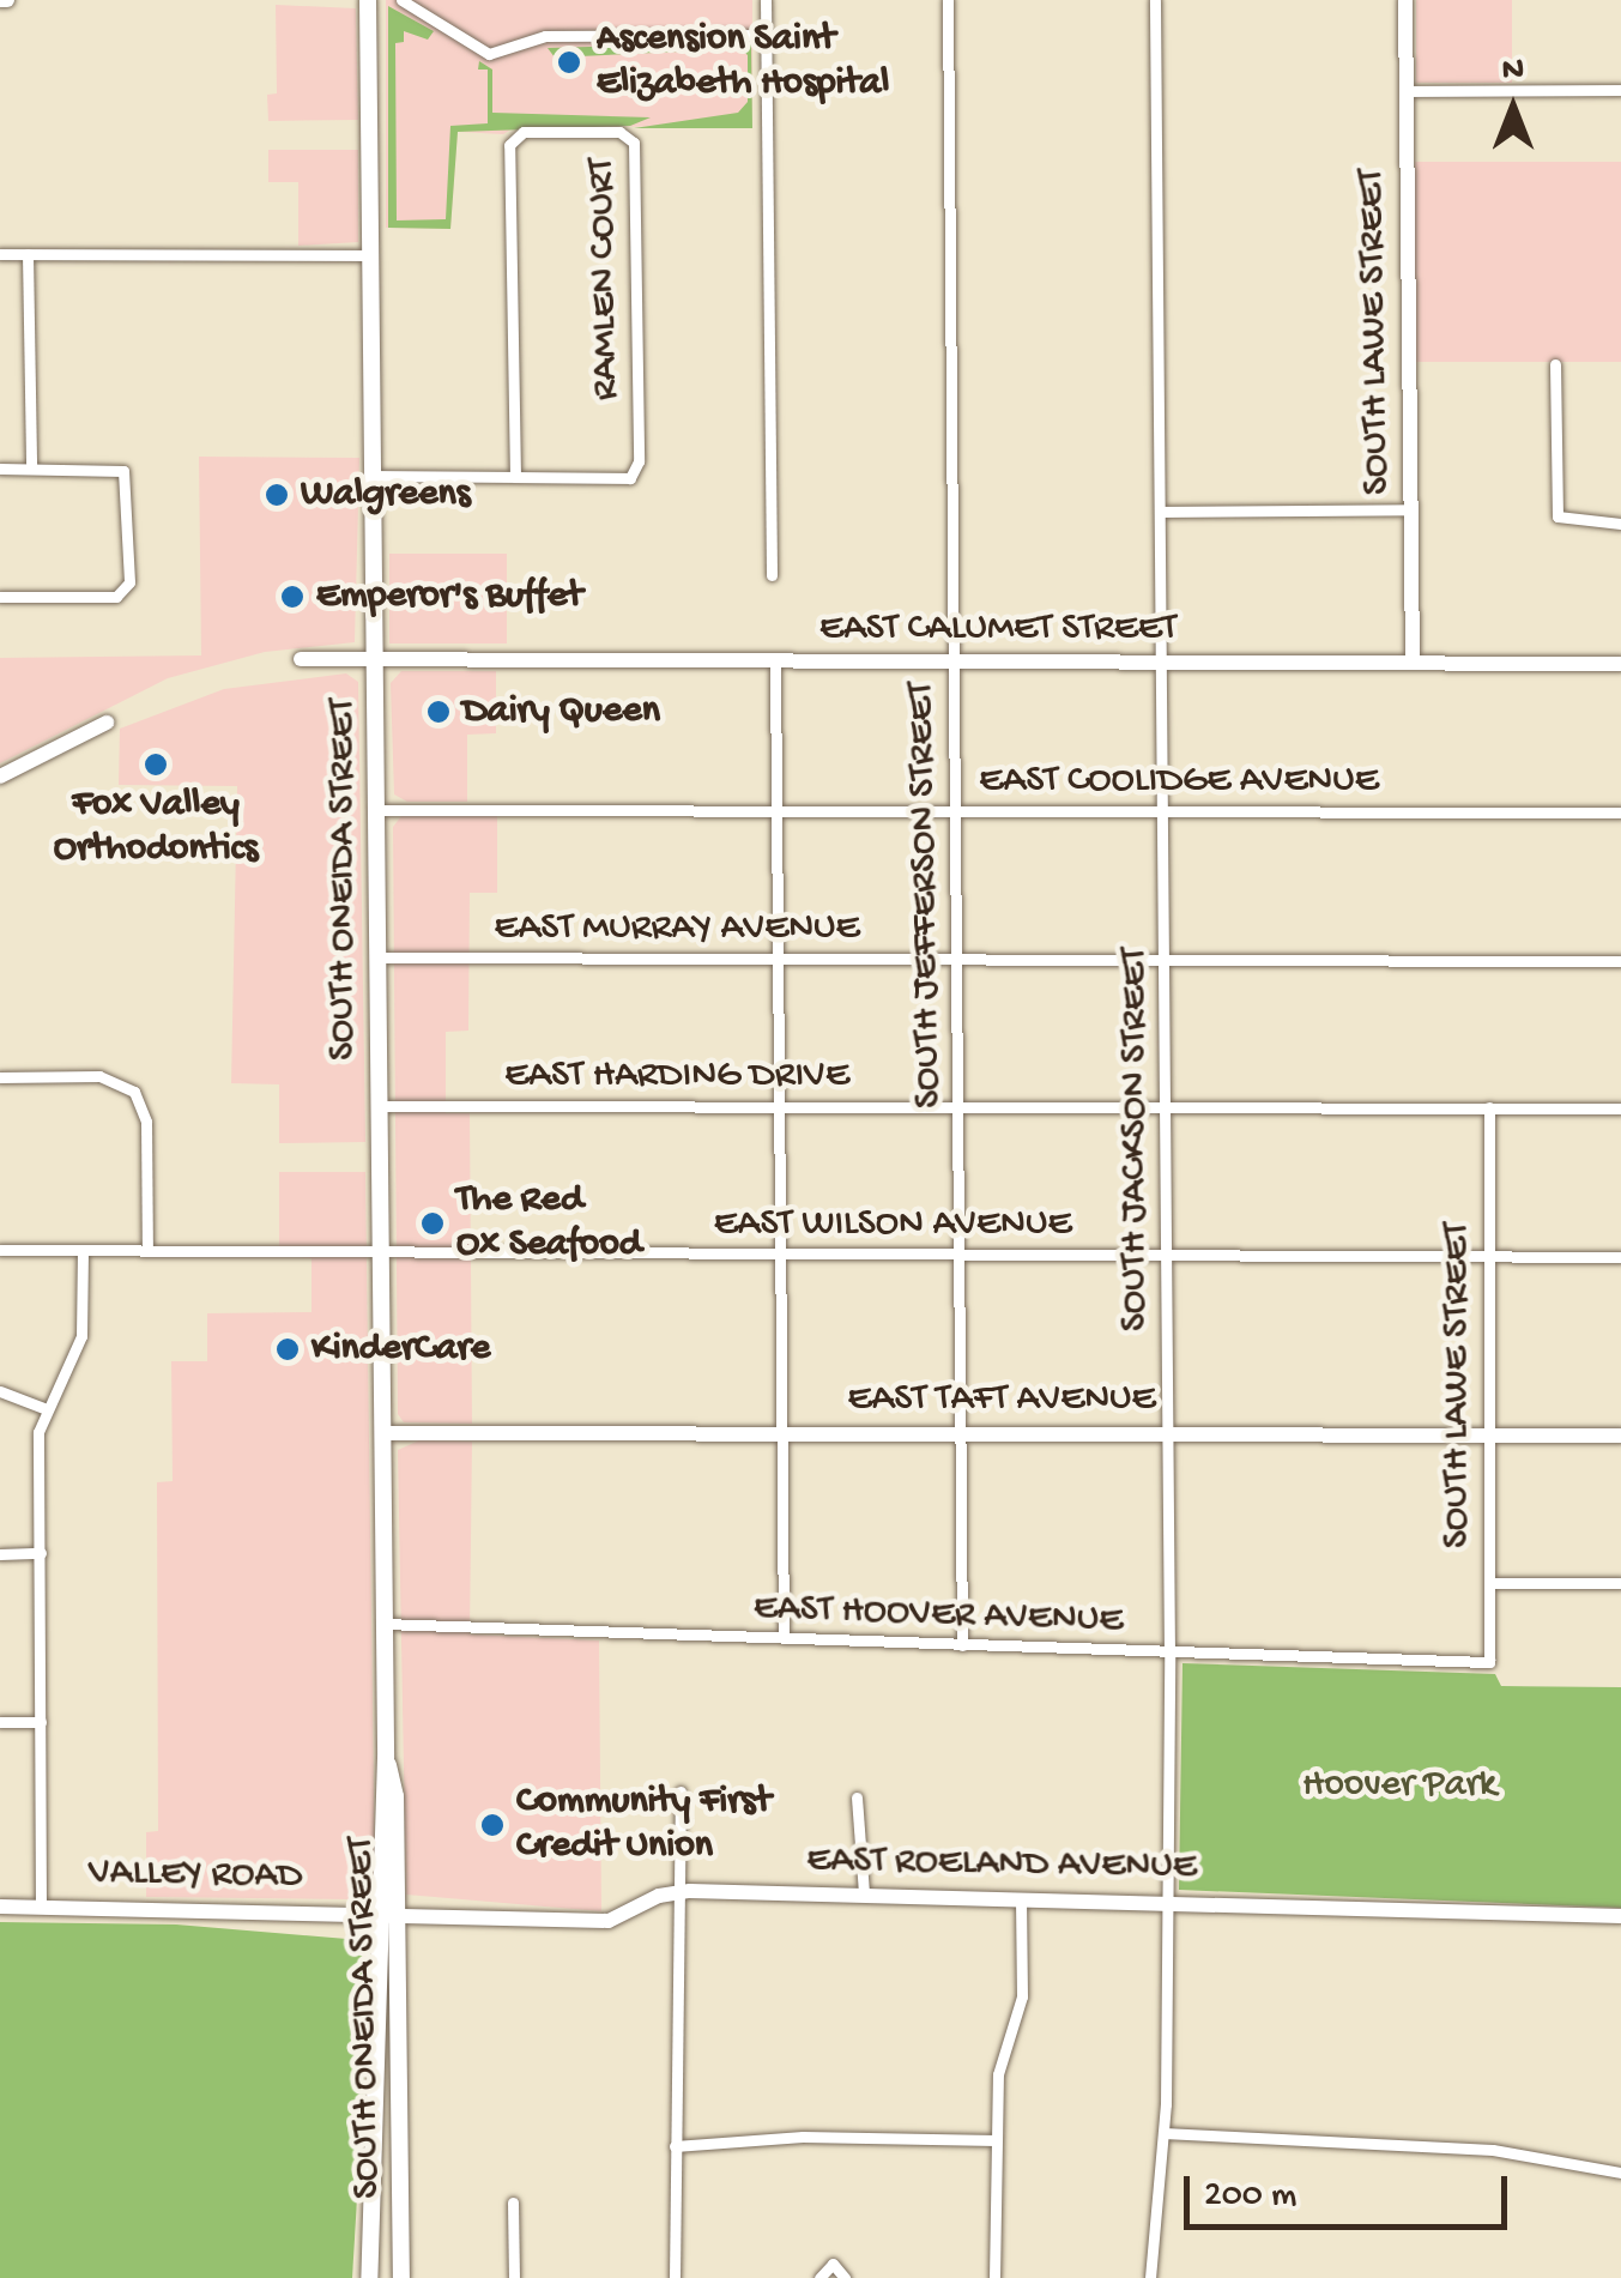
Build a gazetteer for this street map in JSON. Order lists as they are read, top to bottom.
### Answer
{
  "streets": {
    "main road": ["SOUTH ONEIDA STREET"],
    "street": [
      "RAMLEN COURT",
      "SOUTH LAWE STREET",
      "EAST CALUMET STREET",
      "EAST COOLIDGE AVENUE",
      "SOUTH JEFFERSON STREET",
      "EAST MURRAY AVENUE",
      "EAST HARDING DRIVE",
      "SOUTH JACKSON STREET",
      "EAST WILSON AVENUE",
      "EAST TAFT AVENUE",
      "EAST HOOVER AVENUE",
      "EAST ROELAND AVENUE",
      "VALLEY ROAD"
    ]
  },
  "crossings": [
    ["RAMLEN COURT", "SOUTH ONEIDA STREET"],
    ["SOUTH LAWE STREET", "EAST CALUMET STREET"],
    ["SOUTH LAWE STREET", "EAST HARDING DRIVE"],
    ["SOUTH LAWE STREET", "EAST WILSON AVENUE"],
    ["SOUTH LAWE STREET", "EAST TAFT AVENUE"],
    ["SOUTH LAWE STREET", "EAST HOOVER AVENUE"],
    ["EAST CALUMET STREET", "SOUTH ONEIDA STREET"],
    ["EAST CALUMET STREET", "SOUTH JEFFERSON STREET"],
    ["EAST CALUMET STREET", "SOUTH JACKSON STREET"],
    ["EAST COOLIDGE AVENUE", "SOUTH ONEIDA STREET"],
    ["EAST COOLIDGE AVENUE", "SOUTH JEFFERSON STREET"],
    ["EAST COOLIDGE AVENUE", "SOUTH JACKSON STREET"],
    ["SOUTH ONEIDA STREET", "EAST MURRAY AVENUE"],
    ["SOUTH ONEIDA STREET", "EAST HARDING DRIVE"],
    ["SOUTH ONEIDA STREET", "EAST WILSON AVENUE"],
    ["SOUTH ONEIDA STREET", "EAST TAFT AVENUE"],
    ["SOUTH ONEIDA STREET", "EAST HOOVER AVENUE"],
    ["SOUTH ONEIDA STREET", "EAST ROELAND AVENUE"],
    ["SOUTH ONEIDA STREET", "VALLEY ROAD"],
    ["SOUTH JEFFERSON STREET", "EAST MURRAY AVENUE"],
    ["SOUTH JEFFERSON STREET", "EAST HARDING DRIVE"],
    ["SOUTH JEFFERSON STREET", "EAST WILSON AVENUE"],
    ["SOUTH JEFFERSON STREET", "EAST TAFT AVENUE"],
    ["SOUTH JEFFERSON STREET", "EAST HOOVER AVENUE"],
    ["EAST MURRAY AVENUE", "SOUTH JACKSON STREET"],
    ["EAST HARDING DRIVE", "SOUTH JACKSON STREET"],
    ["SOUTH JACKSON STREET", "EAST WILSON AVENUE"],
    ["SOUTH JACKSON STREET", "EAST TAFT AVENUE"],
    ["SOUTH JACKSON STREET", "EAST HOOVER AVENUE"],
    ["SOUTH JACKSON STREET", "EAST ROELAND AVENUE"],
    ["EAST ROELAND AVENUE", "VALLEY ROAD"]
  ],
  "parks": ["Hoover Park"],
  "places": [
    "Ascension Saint Elizabeth Hospital",
    "Walgreens",
    "Emperor's Buffet",
    "Dairy Queen",
    "Fox Valley Orthodontics",
    "The Red Ox Seafood",
    "KinderCare",
    "Community First Credit Union"
  ],
  "scale_bar": "200 m",
  "north": "top"
}
